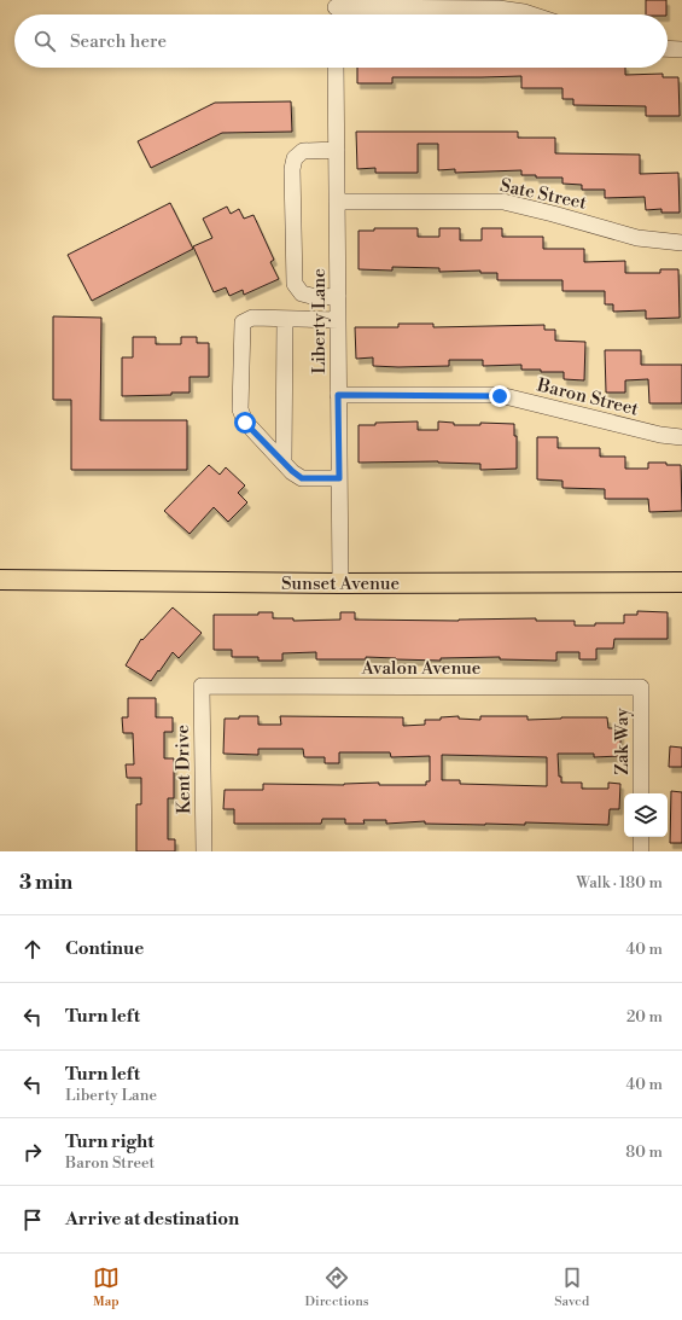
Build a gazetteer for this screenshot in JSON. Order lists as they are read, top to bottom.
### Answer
{
  "streets": {
    "main road": ["Sunset Avenue"],
    "street": [
      "Sate Street",
      "Liberty Lane",
      "Baron Street",
      "Avalon Avenue",
      "Zak Way",
      "Kent Drive"
    ]
  },
  "crossings": [
    ["Sate Street", "Liberty Lane"],
    ["Liberty Lane", "Baron Street"],
    ["Liberty Lane", "Sunset Avenue"],
    ["Avalon Avenue", "Zak Way"],
    ["Avalon Avenue", "Kent Drive"]
  ],
  "page": {
    "search": "Search here",
    "heading": ["3 min", "Walk · 180 m"],
    "list": [
      ["Continue", "40 m"],
      ["Turn left", "20 m"],
      ["Turn left", "Liberty Lane", "40 m"],
      ["Turn right", "Baron Street", "80 m"],
      "Arrive at destination"
    ],
    "nav": ["Map", "Directions", "Saved"]
  }
}
